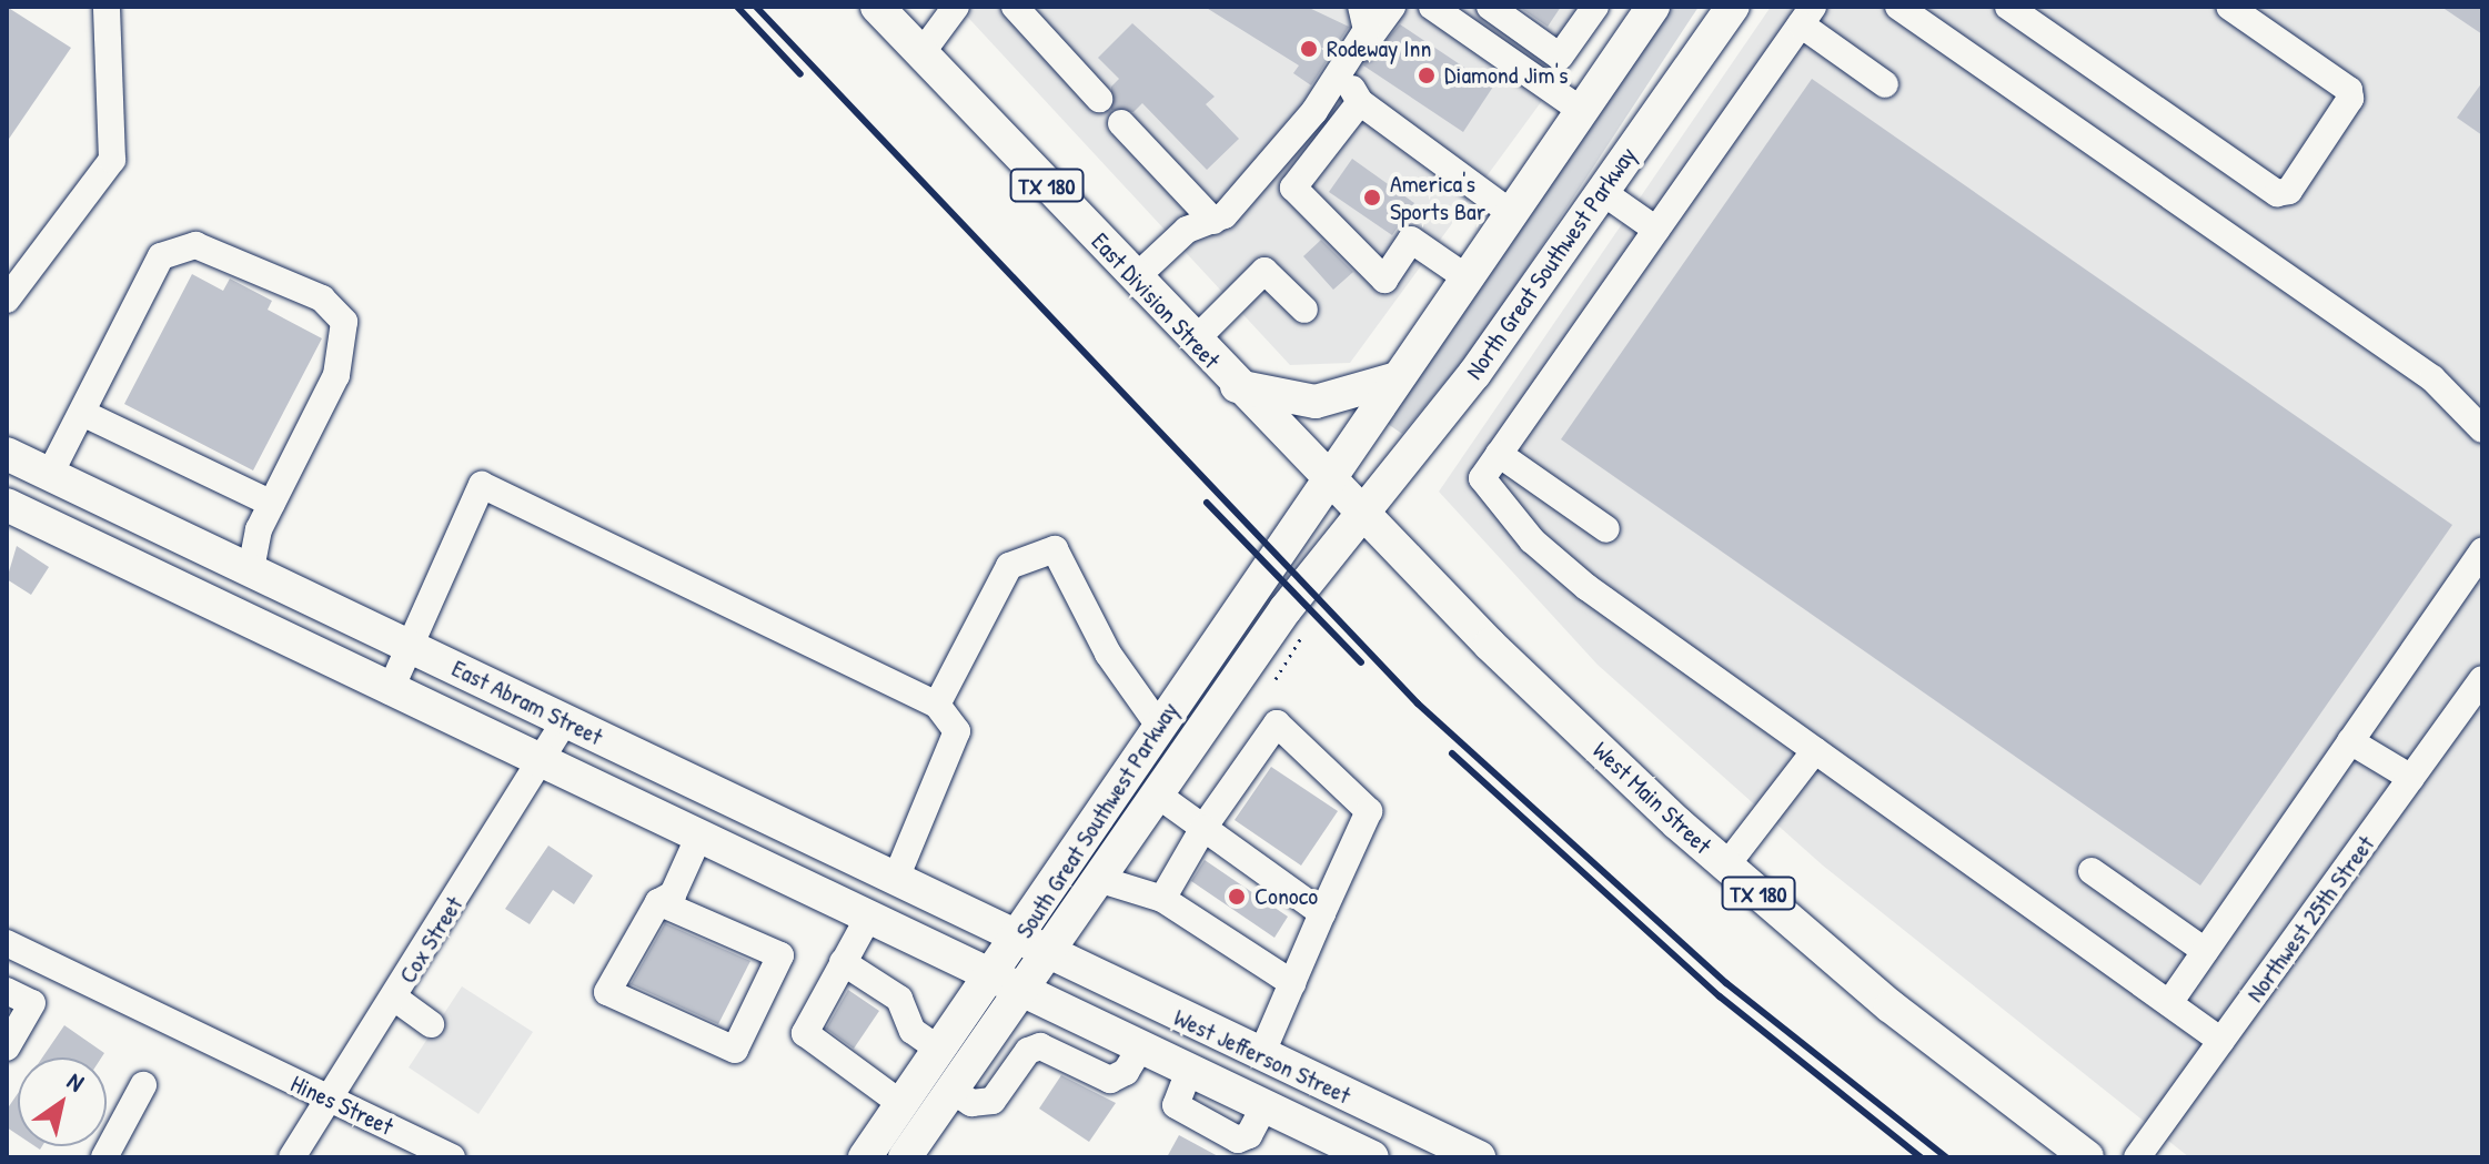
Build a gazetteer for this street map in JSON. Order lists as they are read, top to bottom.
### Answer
{
  "streets": {
    "main road": [
      "TX 180",
      "North Great Southwest Parkway",
      "East Division Street",
      "East Abram Street",
      "West Main Street",
      "South Great Southwest Parkway",
      "West Jefferson Street"
    ],
    "street": ["Northwest 25th Street", "Cox Street", "Hines Street"]
  },
  "crossings": [
    ["North Great Southwest Parkway", "West Main Street"],
    ["North Great Southwest Parkway", "South Great Southwest Parkway"],
    ["East Division Street", "West Main Street"],
    ["East Division Street", "South Great Southwest Parkway"],
    ["East Abram Street", "South Great Southwest Parkway"],
    ["East Abram Street", "Cox Street"],
    ["East Abram Street", "West Jefferson Street"],
    ["West Main Street", "South Great Southwest Parkway"],
    ["South Great Southwest Parkway", "West Jefferson Street"],
    ["Cox Street", "Hines Street"]
  ],
  "places": [
    "Rodeway Inn",
    "Diamond Jim's",
    "America's Sports Bar",
    "Conoco"
  ],
  "north": "top right"
}
